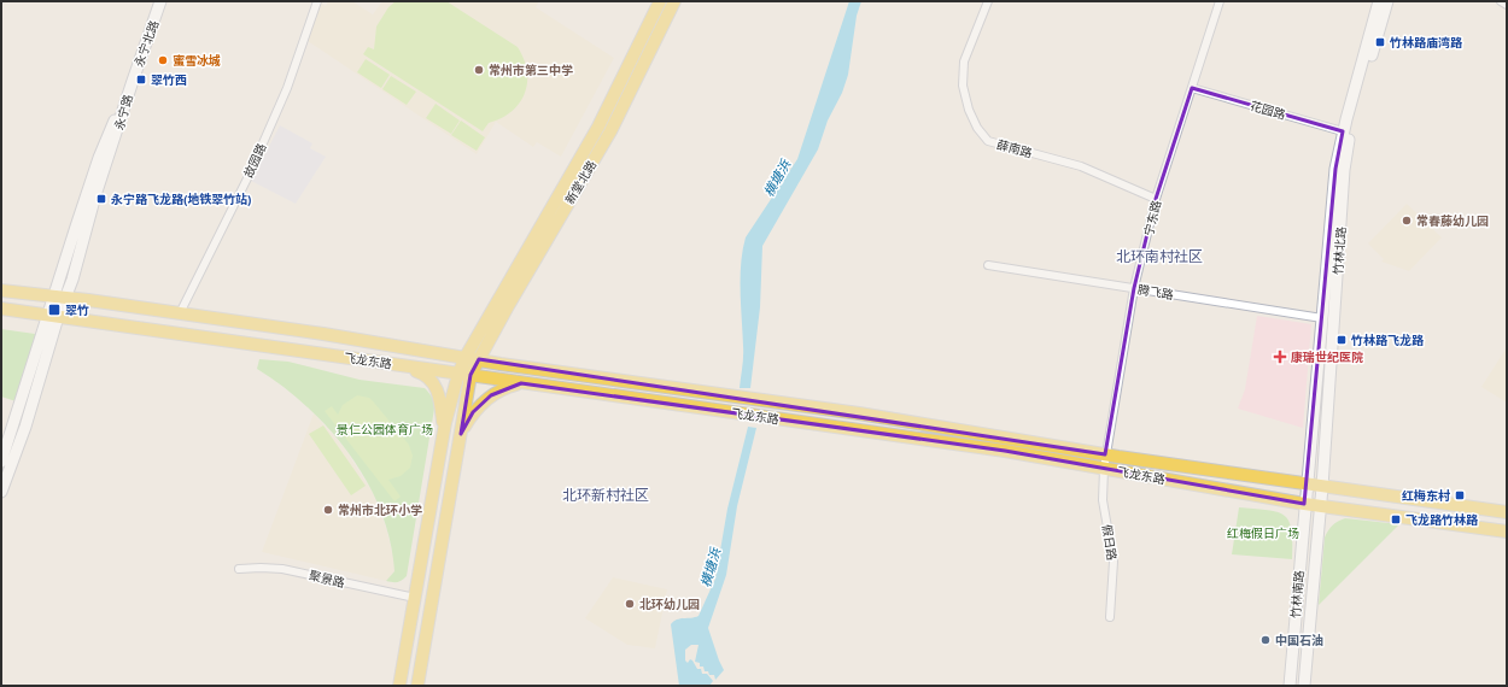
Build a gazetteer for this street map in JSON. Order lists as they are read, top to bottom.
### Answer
{
  "streets": {
    "main road": [
      "永宁北路",
      "永宁路",
      "新堂北路",
      "竹林北路",
      "飞龙东路",
      "竹林南路"
    ],
    "street": [
      "花园路",
      "薛南路",
      "故园路",
      "宁东路",
      "腾飞路",
      "假日路",
      "聚景路"
    ]
  },
  "crossings": [
    ["永宁北路", "永宁路"],
    ["花园路", "宁东路"],
    ["花园路", "竹林北路"],
    ["永宁路", "飞龙东路"],
    ["薛南路", "宁东路"],
    ["故园路", "飞龙东路"],
    ["新堂北路", "飞龙东路"],
    ["宁东路", "腾飞路"],
    ["宁东路", "飞龙东路"],
    ["宁东路", "假日路"],
    ["竹林北路", "腾飞路"],
    ["竹林北路", "飞龙东路"],
    ["竹林北路", "竹林南路"],
    ["飞龙东路", "假日路"],
    ["飞龙东路", "竹林南路"]
  ],
  "districts": ["北环南村社区", "北环新村社区"],
  "water": ["横塘浜"],
  "parks": ["景仁公园体育广场", "红梅假日广场"],
  "places": {
    "transit": [
      "竹林路庙湾路",
      "翠竹西",
      "永宁路飞龙路(地铁翠竹站)",
      "翠竹",
      "竹林路飞龙路",
      "红梅东村",
      "飞龙路竹林路"
    ],
    "other": [
      "蜜雪冰城",
      "常州市第三中学",
      "常春藤幼儿园",
      "常州市北环小学",
      "北环幼儿园",
      "中国石油"
    ],
    "health": ["康瑞世纪医院"]
  }
}
